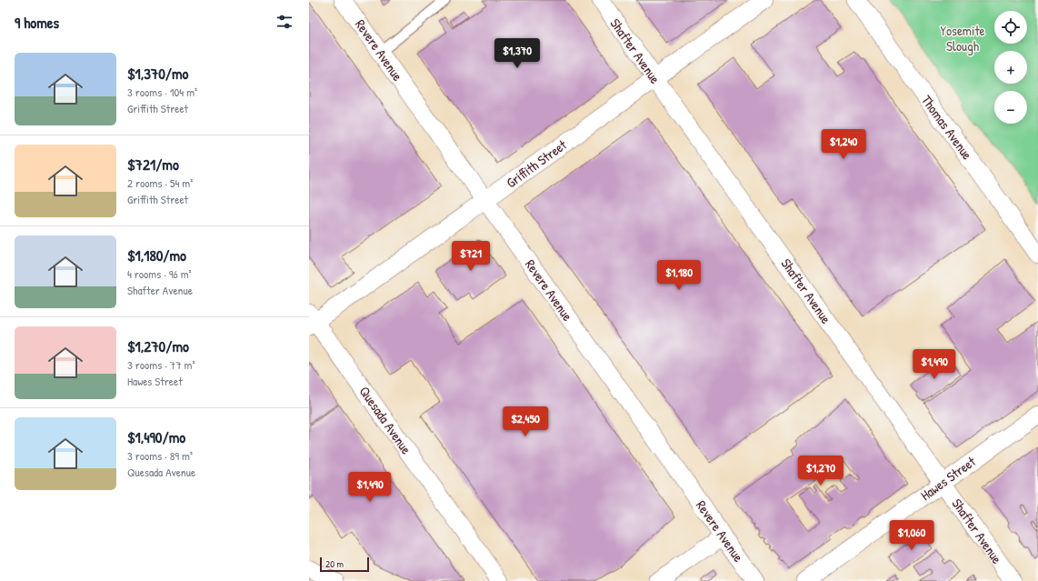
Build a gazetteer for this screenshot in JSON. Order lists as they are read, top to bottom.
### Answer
{
  "streets": {
    "street": [
      "Revere Avenue",
      "Shafter Avenue",
      "Thomas Avenue",
      "Griffith Street",
      "Quesada Avenue",
      "Hawes Street"
    ]
  },
  "crossings": [
    ["Revere Avenue", "Griffith Street"],
    ["Shafter Avenue", "Griffith Street"],
    ["Shafter Avenue", "Hawes Street"],
    ["Griffith Street", "Quesada Avenue"]
  ],
  "parks": ["Yosemite Slough"],
  "scale_bar": "20 m",
  "page": {
    "heading": "9 homes",
    "map_buttons": ["+", "−"],
    "price": [
      "$1,370",
      "$1,240",
      "$721",
      "$1,180",
      "$1,490",
      "$2,450",
      "$1,270",
      "$1,490",
      "$1,060"
    ],
    "list": [
      {
        "name": "$1,370/mo",
        "note": "3 rooms · 104 m² · Griffith Street"
      },
      {
        "name": "$721/mo",
        "note": "2 rooms · 54 m² · Griffith Street"
      },
      {
        "name": "$1,180/mo",
        "note": "4 rooms · 96 m² · Shafter Avenue"
      },
      {
        "name": "$1,270/mo",
        "note": "3 rooms · 77 m² · Hawes Street"
      },
      {
        "name": "$1,490/mo",
        "note": "3 rooms · 89 m² · Quesada Avenue"
      }
    ],
    "scale": "20 m"
  }
}
